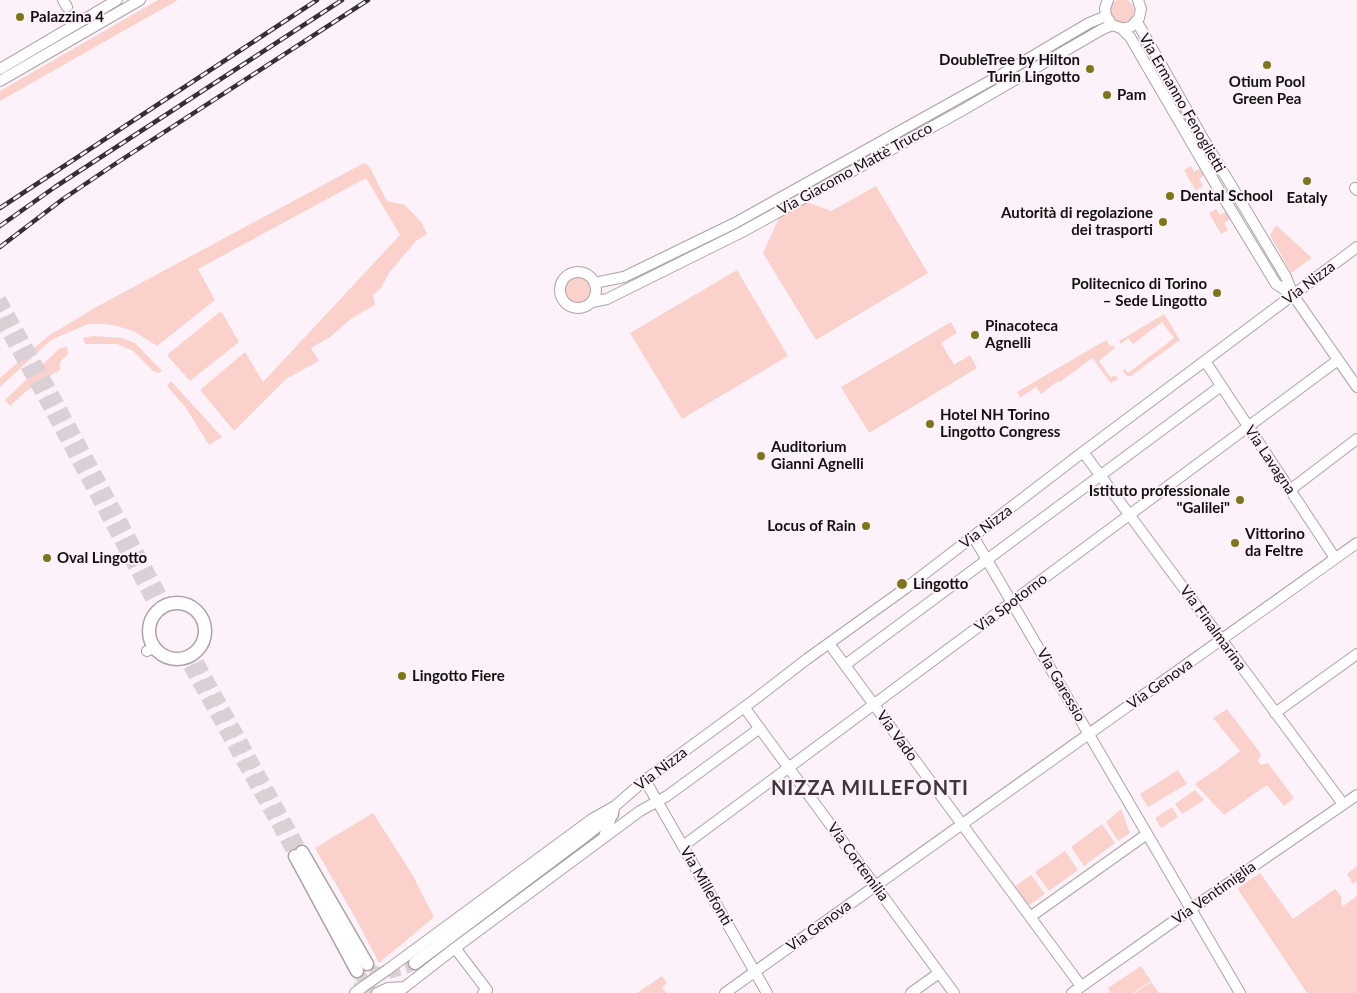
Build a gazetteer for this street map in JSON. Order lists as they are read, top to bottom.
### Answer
{
  "streets": {
    "street": [
      "Via Ermanno Fenoglietti",
      "Via Giacomo Mattè Trucco",
      "Via Nizza",
      "Via Lavagna",
      "Via Spotorno",
      "Via Finalmarina",
      "Via Genova",
      "Via Garessio",
      "Via Vado",
      "Via Cortemilia",
      "Via Millefonti",
      "Via Ventimiglia"
    ]
  },
  "crossings": [
    ["Via Ermanno Fenoglietti", "Via Giacomo Mattè Trucco"],
    ["Via Ermanno Fenoglietti", "Via Nizza"],
    ["Via Nizza", "Via Lavagna"],
    ["Via Nizza", "Via Finalmarina"],
    ["Via Nizza", "Via Garessio"],
    ["Via Nizza", "Via Cortemilia"],
    ["Via Nizza", "Via Millefonti"],
    ["Via Lavagna", "Via Spotorno"],
    ["Via Lavagna", "Via Genova"],
    ["Via Spotorno", "Via Finalmarina"],
    ["Via Spotorno", "Via Garessio"],
    ["Via Spotorno", "Via Vado"],
    ["Via Spotorno", "Via Cortemilia"],
    ["Via Spotorno", "Via Millefonti"],
    ["Via Finalmarina", "Via Genova"],
    ["Via Finalmarina", "Via Ventimiglia"],
    ["Via Genova", "Via Garessio"],
    ["Via Genova", "Via Vado"],
    ["Via Genova", "Via Cortemilia"],
    ["Via Genova", "Via Millefonti"],
    ["Via Garessio", "Via Ventimiglia"]
  ],
  "districts": ["NIZZA MILLEFONTI"],
  "places": [
    "Palazzina 4",
    "Otium Pool Green Pea",
    "DoubleTree by Hilton Turin Lingotto",
    "Pam",
    "Eataly",
    "Dental School",
    "Autorità di regolazione dei trasporti",
    "Politecnico di Torino – Sede Lingotto",
    "Pinacoteca Agnelli",
    "Hotel NH Torino Lingotto Congress",
    "Auditorium Gianni Agnelli",
    "Istituto professionale \"Galilei\"",
    "Locus of Rain",
    "Vittorino da Feltre",
    "Oval Lingotto",
    "Lingotto",
    "Lingotto Fiere"
  ]
}
